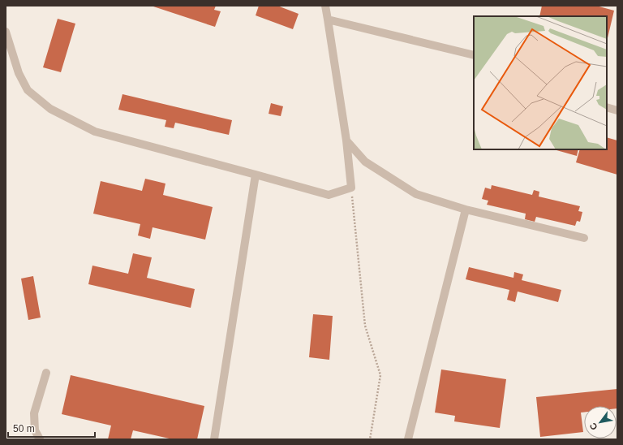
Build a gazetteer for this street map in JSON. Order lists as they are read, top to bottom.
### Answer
{
  "scale_bar": "50 m",
  "north": "bottom left"
}
